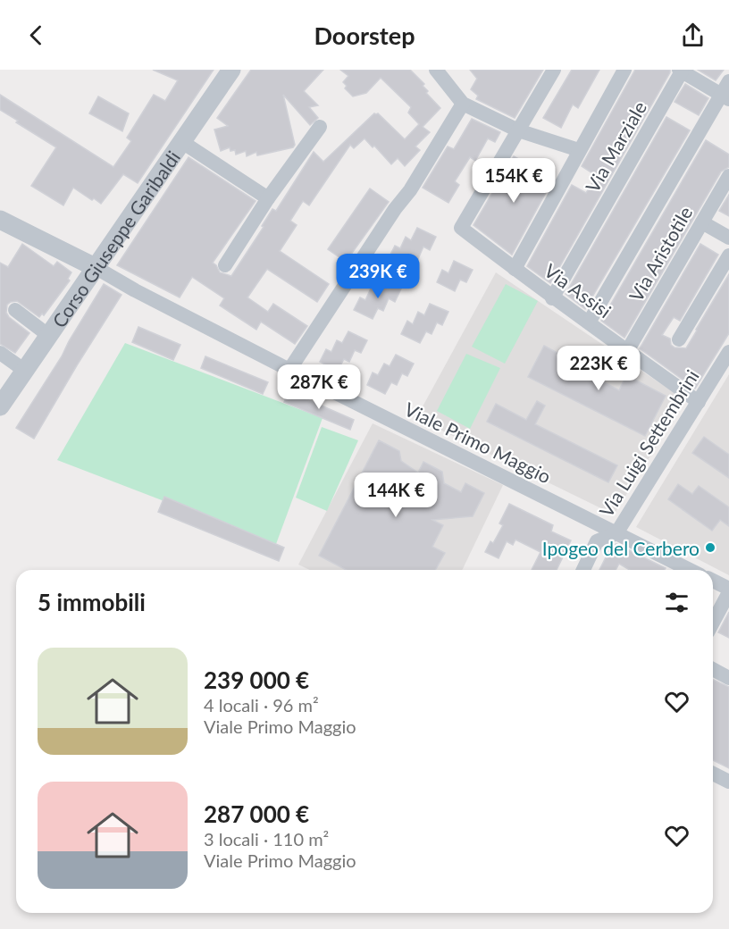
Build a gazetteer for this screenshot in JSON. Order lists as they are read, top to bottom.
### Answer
{
  "streets": {
    "street": [
      "Via Marziale",
      "Corso Giuseppe Garibaldi",
      "Via Aristotile",
      "Via Assisi",
      "Viale Primo Maggio",
      "Via Luigi Settembrini"
    ]
  },
  "crossings": [
    ["Via Marziale", "Via Assisi"],
    ["Corso Giuseppe Garibaldi", "Viale Primo Maggio"],
    ["Via Aristotile", "Via Assisi"],
    ["Via Assisi", "Via Luigi Settembrini"],
    ["Viale Primo Maggio", "Via Luigi Settembrini"]
  ],
  "places": ["Ipogeo del Cerbero"],
  "page": {
    "header": "Doorstep",
    "price": [
      "154K €",
      "239K €",
      "223K €",
      "287K €",
      "144K €"
    ],
    "heading": "5 immobili",
    "list": [
      {
        "name": "239 000 €",
        "note": "4 locali · 96 m² · Viale Primo Maggio"
      },
      {
        "name": "287 000 €",
        "note": "3 locali · 110 m² · Viale Primo Maggio"
      }
    ]
  }
}
